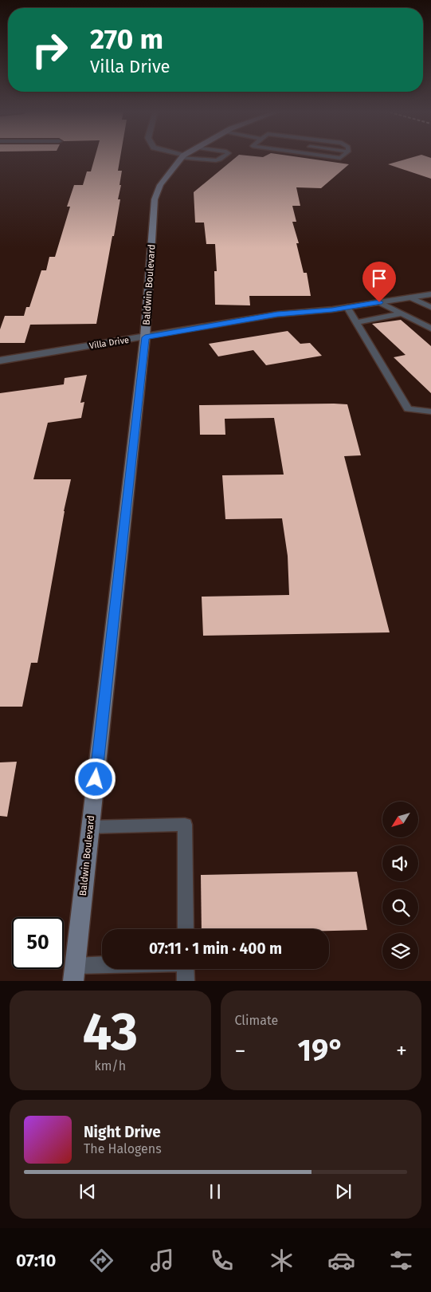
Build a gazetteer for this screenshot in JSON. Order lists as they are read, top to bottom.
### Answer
{
  "streets": {
    "main road": ["Baldwin Boulevard"],
    "street": ["Villa Drive"]
  },
  "crossings": [
    ["Baldwin Boulevard", "Villa Drive"]
  ],
  "north": "bottom left",
  "page": {
    "turn": ["270 m", "Villa Drive"],
    "limit": "50",
    "trip": "07:11 · 1 min · 400 m",
    "tile": [
      ["43", "km/h"],
      "Climate"
    ],
    "heat": ["−", "19°", "+"],
    "song": ["Night Drive", "The Halogens"],
    "tabs": "07:10"
  }
}
